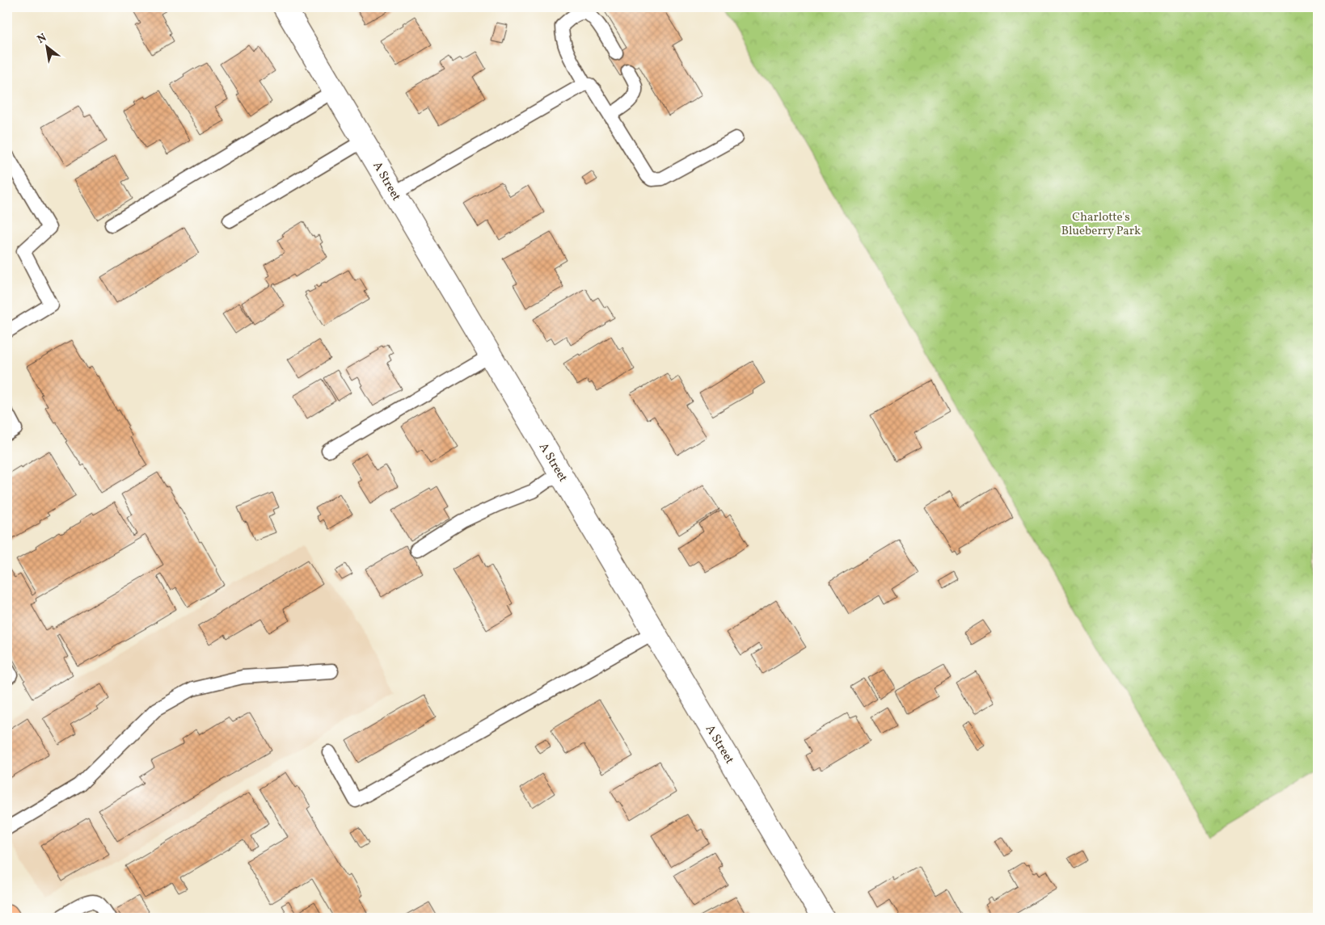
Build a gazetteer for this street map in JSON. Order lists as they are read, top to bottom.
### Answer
{
  "streets": {
    "street": ["A Street"]
  },
  "parks": ["Charlotte's Blueberry Park"],
  "north": "top left"
}
